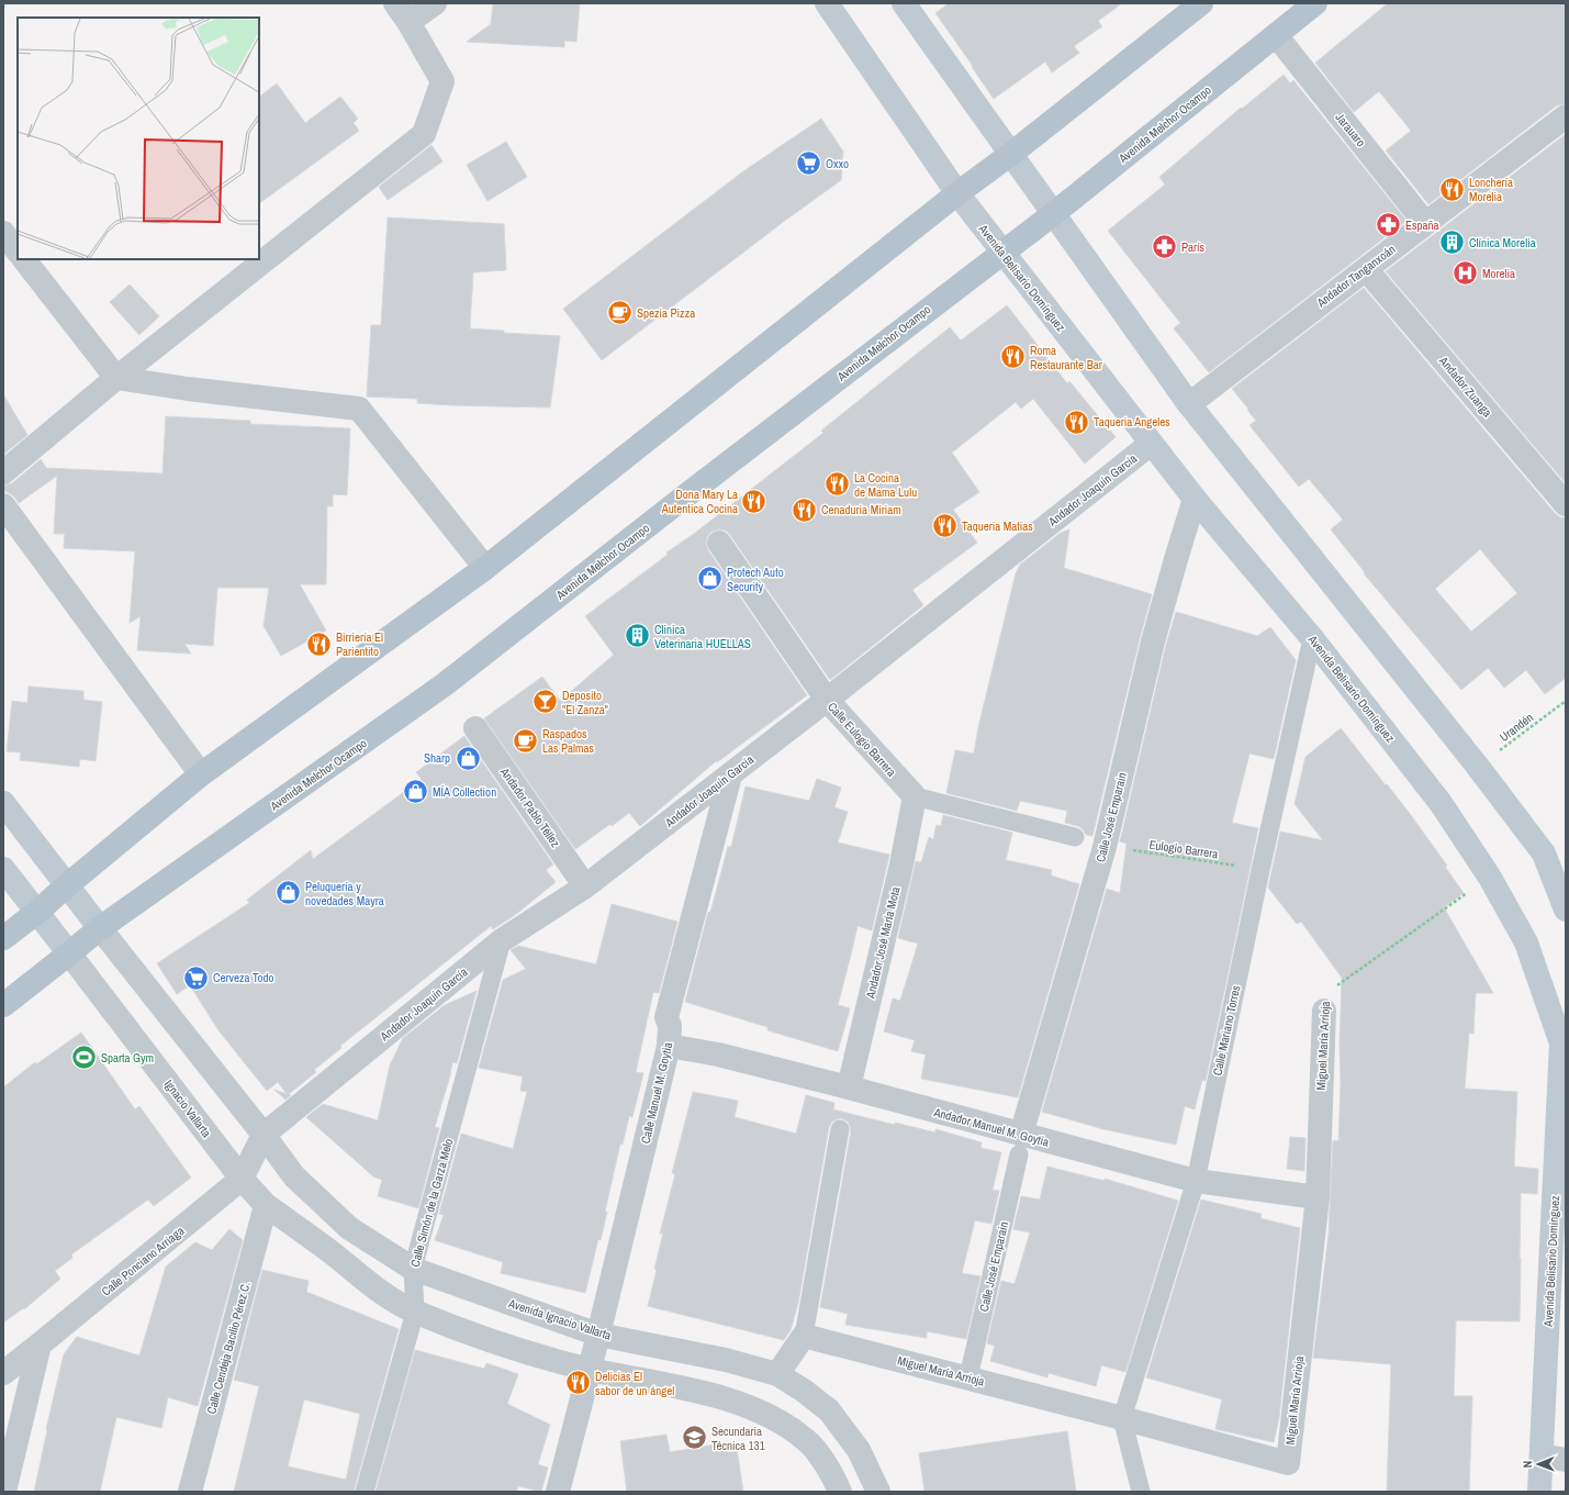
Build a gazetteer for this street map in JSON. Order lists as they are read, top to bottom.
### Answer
{
  "streets": {
    "main road": ["Avenida Melchor Ocampo"],
    "street": [
      "Jarauaro",
      "Andador Tanganxoán",
      "Avenida Belisario Domínguez",
      "Andador Zuanga",
      "Andador Joaquín García",
      "Calle Eulogio Barrera",
      "Andador Pablo Téllez",
      "Calle José Emparain",
      "Andador José María Mota",
      "Miguel María Arrioja",
      "Calle Manuel M. Goytia",
      "Ignacio Vallarta",
      "Andador Manuel M. Goytia",
      "Calle Ponciano Arriaga",
      "Avenida Ignacio Vallarta",
      "Calle Cendeja Bacilio Pérez C."
    ],
    "lane": ["Calle Mariano Torres", "Calle Simón de la Garza Melo"],
    "path": ["Urandén", "Eulogio Barrera"]
  },
  "crossings": [
    ["Avenida Melchor Ocampo", "Jarauaro"],
    ["Avenida Melchor Ocampo", "Avenida Belisario Domínguez"],
    ["Avenida Melchor Ocampo", "Ignacio Vallarta"],
    ["Jarauaro", "Andador Tanganxoán"],
    ["Andador Tanganxoán", "Andador Zuanga"],
    ["Avenida Belisario Domínguez", "Andador Joaquín García"],
    ["Avenida Belisario Domínguez", "Calle José Emparain"],
    ["Avenida Belisario Domínguez", "Calle Mariano Torres"],
    ["Avenida Belisario Domínguez", "Miguel María Arrioja"],
    ["Andador Joaquín García", "Calle Eulogio Barrera"],
    ["Andador Joaquín García", "Andador Pablo Téllez"],
    ["Andador Joaquín García", "Calle Manuel M. Goytia"],
    ["Andador Joaquín García", "Calle Simón de la Garza Melo"],
    ["Andador Joaquín García", "Calle Ponciano Arriaga"],
    ["Andador Joaquín García", "Avenida Ignacio Vallarta"],
    ["Calle Eulogio Barrera", "Andador José María Mota"],
    ["Calle José Emparain", "Eulogio Barrera"],
    ["Calle José Emparain", "Miguel María Arrioja"],
    ["Calle José Emparain", "Andador Manuel M. Goytia"],
    ["Eulogio Barrera", "Calle Mariano Torres"],
    ["Andador José María Mota", "Andador Manuel M. Goytia"],
    ["Calle Mariano Torres", "Miguel María Arrioja"],
    ["Calle Mariano Torres", "Andador Manuel M. Goytia"],
    ["Miguel María Arrioja", "Andador Manuel M. Goytia"],
    ["Calle Manuel M. Goytia", "Andador Manuel M. Goytia"],
    ["Calle Manuel M. Goytia", "Avenida Ignacio Vallarta"],
    ["Ignacio Vallarta", "Calle Ponciano Arriaga"],
    ["Calle Simón de la Garza Melo", "Avenida Ignacio Vallarta"],
    ["Calle Ponciano Arriaga", "Avenida Ignacio Vallarta"]
  ],
  "places": {
    "supermarket": ["Oxxo", "Cerveza Todo"],
    "restaurant": [
      "Lonchería Morelia",
      "Roma Restaurante Bar",
      "Taqueria Angeles",
      "La Cocina de Mama Lulu",
      "Dona Mary La Autentica Cocina",
      "Cenaduria Miriam",
      "Taqueria Matias",
      "Birriería El Parientito",
      "Delicias El sabor de un ángel"
    ],
    "pharmacy": ["España", "París"],
    "building": ["Clínica Morelia", "Clinica Veterinaria HUELLAS"],
    "hospital": ["Morelia"],
    "cafe": ["Spezia Pizza", "Raspados Las Palmas"],
    "shop": [
      "Protech Auto Security",
      "Sharp",
      "MÍA Collection",
      "Peluquería y novedades Mayra"
    ],
    "bar": ["Deposito \"El Zanza\""],
    "sports": ["Sparta Gym"],
    "school or university": ["Secundaria Técnica 131"]
  },
  "north": "left"
}
